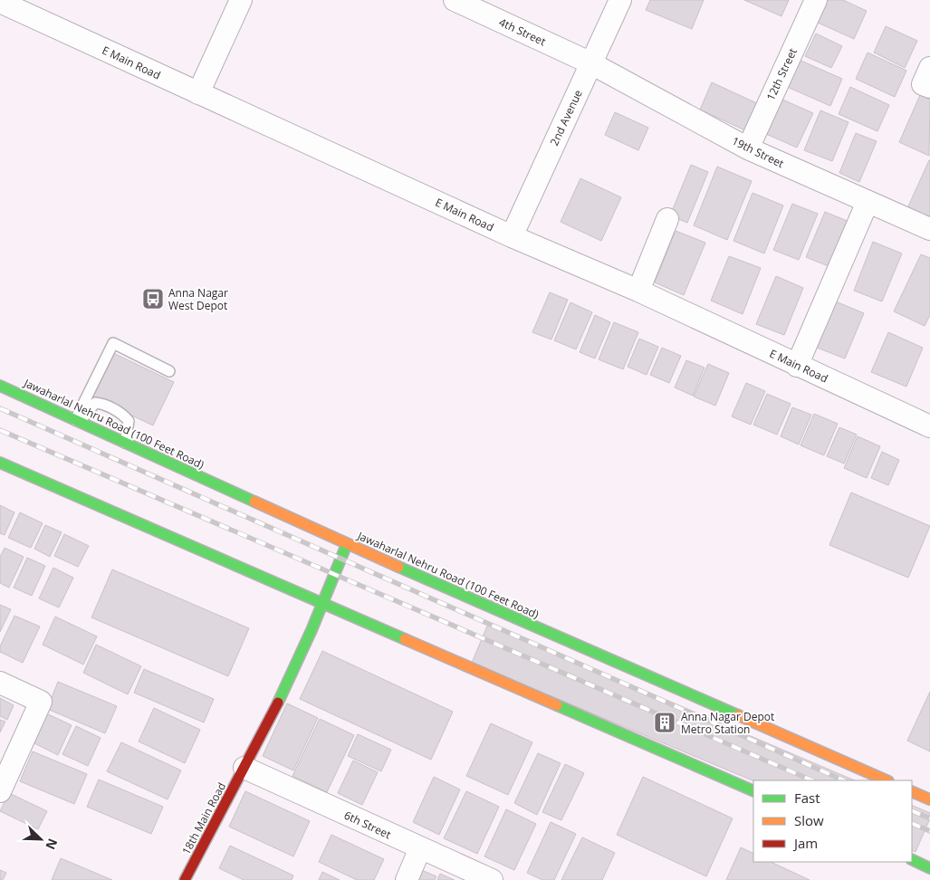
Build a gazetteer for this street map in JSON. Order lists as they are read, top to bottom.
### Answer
{
  "streets": {
    "main road": ["Jawaharlal Nehru Road (100 Feet Road)", "18th Main Road"],
    "street": [
      "4th Street",
      "E Main Road",
      "12th Street",
      "2nd Avenue",
      "19th Street",
      "6th Street"
    ]
  },
  "crossings": [
    ["4th Street", "2nd Avenue"],
    ["4th Street", "19th Street"],
    ["E Main Road", "2nd Avenue"],
    ["12th Street", "19th Street"],
    ["2nd Avenue", "19th Street"],
    ["Jawaharlal Nehru Road (100 Feet Road)", "18th Main Road"],
    ["18th Main Road", "6th Street"]
  ],
  "places": {
    "bus stop": ["Anna Nagar West Depot"],
    "building": ["Anna Nagar Depot Metro Station"]
  },
  "legend": ["Fast", "Slow", "Jam"],
  "north": "bottom right"
}
